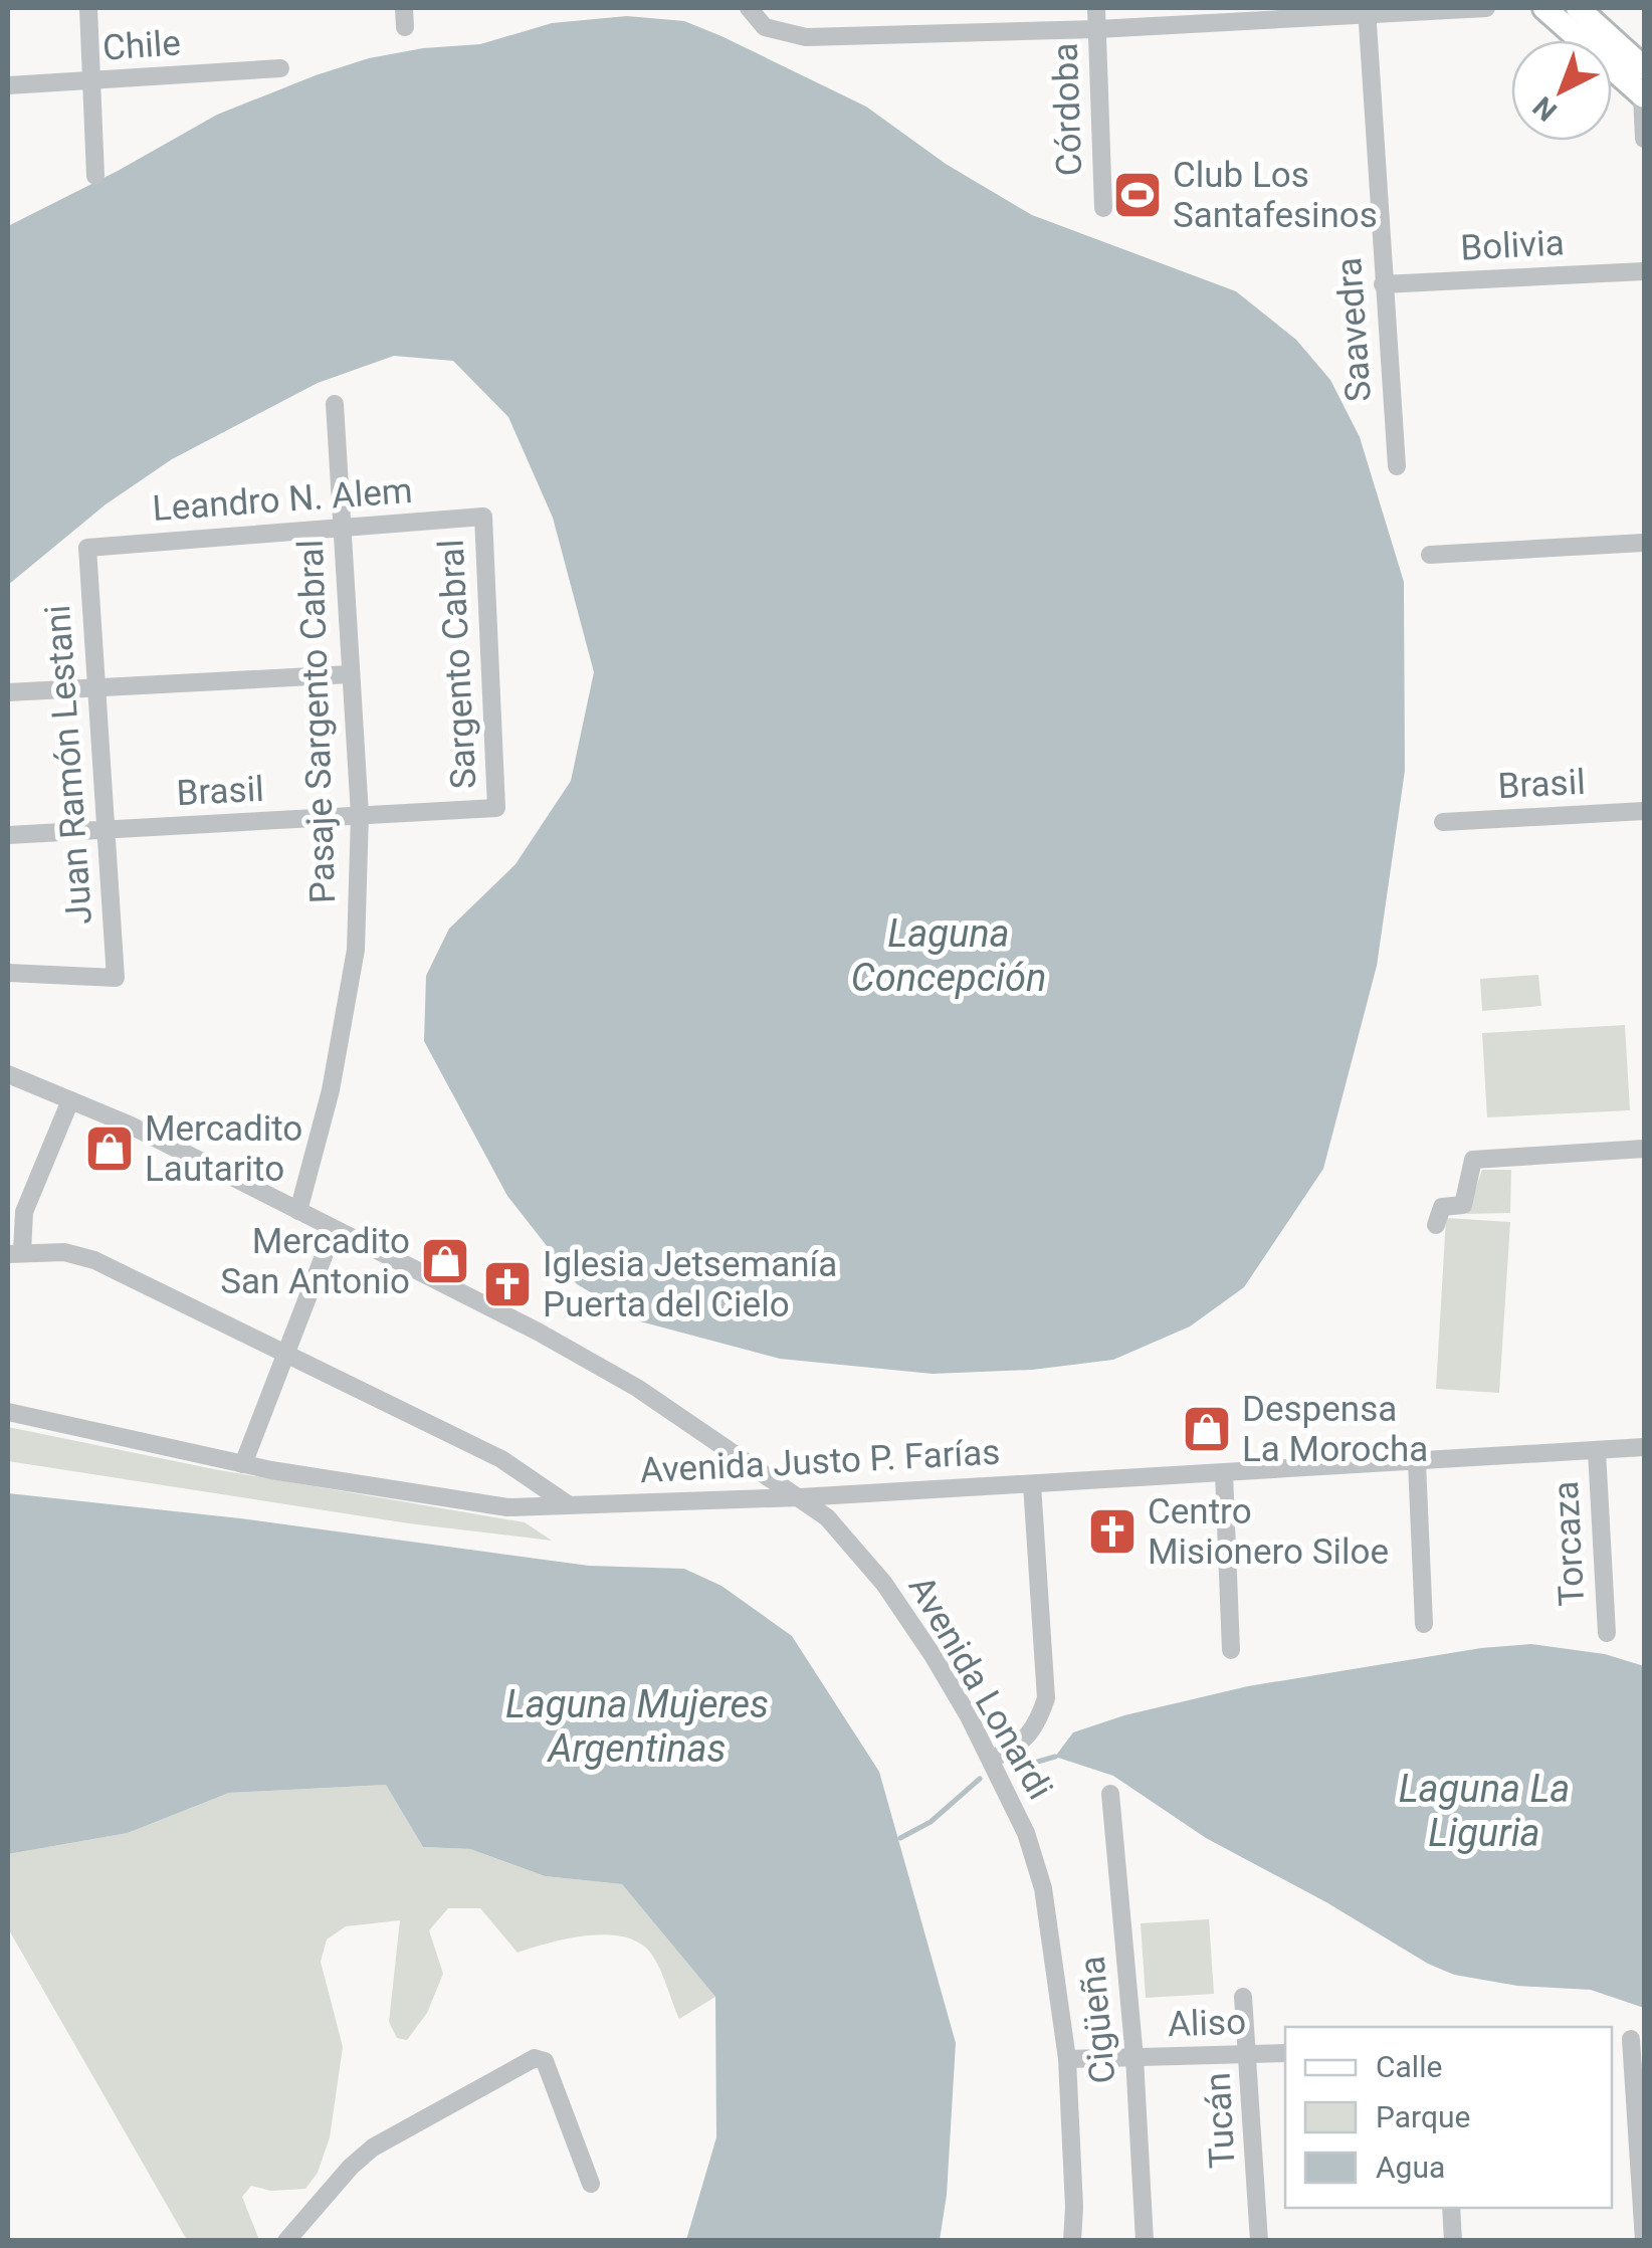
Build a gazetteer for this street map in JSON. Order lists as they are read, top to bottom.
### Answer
{
  "streets": {
    "street": [
      "Chile",
      "Córdoba",
      "Bolivia",
      "Saavedra",
      "Leandro N. Alem",
      "Sargento Cabral",
      "Pasaje Sargento Cabral",
      "Juan Ramón Lestani",
      "Brasil",
      "Avenida Justo P. Farías",
      "Torcaza",
      "Avenida Lonardi",
      "Cigüeña",
      "Aliso",
      "Tucán"
    ]
  },
  "crossings": [
    ["Bolivia", "Saavedra"],
    ["Leandro N. Alem", "Sargento Cabral"],
    ["Leandro N. Alem", "Pasaje Sargento Cabral"],
    ["Leandro N. Alem", "Juan Ramón Lestani"],
    ["Sargento Cabral", "Brasil"],
    ["Pasaje Sargento Cabral", "Brasil"],
    ["Pasaje Sargento Cabral", "Avenida Lonardi"],
    ["Juan Ramón Lestani", "Brasil"],
    ["Avenida Justo P. Farías", "Torcaza"],
    ["Avenida Justo P. Farías", "Avenida Lonardi"],
    ["Avenida Lonardi", "Aliso"],
    ["Cigüeña", "Aliso"],
    ["Aliso", "Tucán"]
  ],
  "water": ["Laguna Concepción", "Laguna Mujeres Argentinas", "Laguna La Liguria"],
  "places": {
    "sports": ["Club Los Santafesinos"],
    "shop": ["Mercadito Lautarito", "Mercadito San Antonio", "Despensa La Morocha"],
    "church": ["Iglesia Jetsemanía Puerta del Cielo", "Centro Misionero Siloe"]
  },
  "legend": ["Calle", "Parque", "Agua"],
  "north": "bottom left"
}
